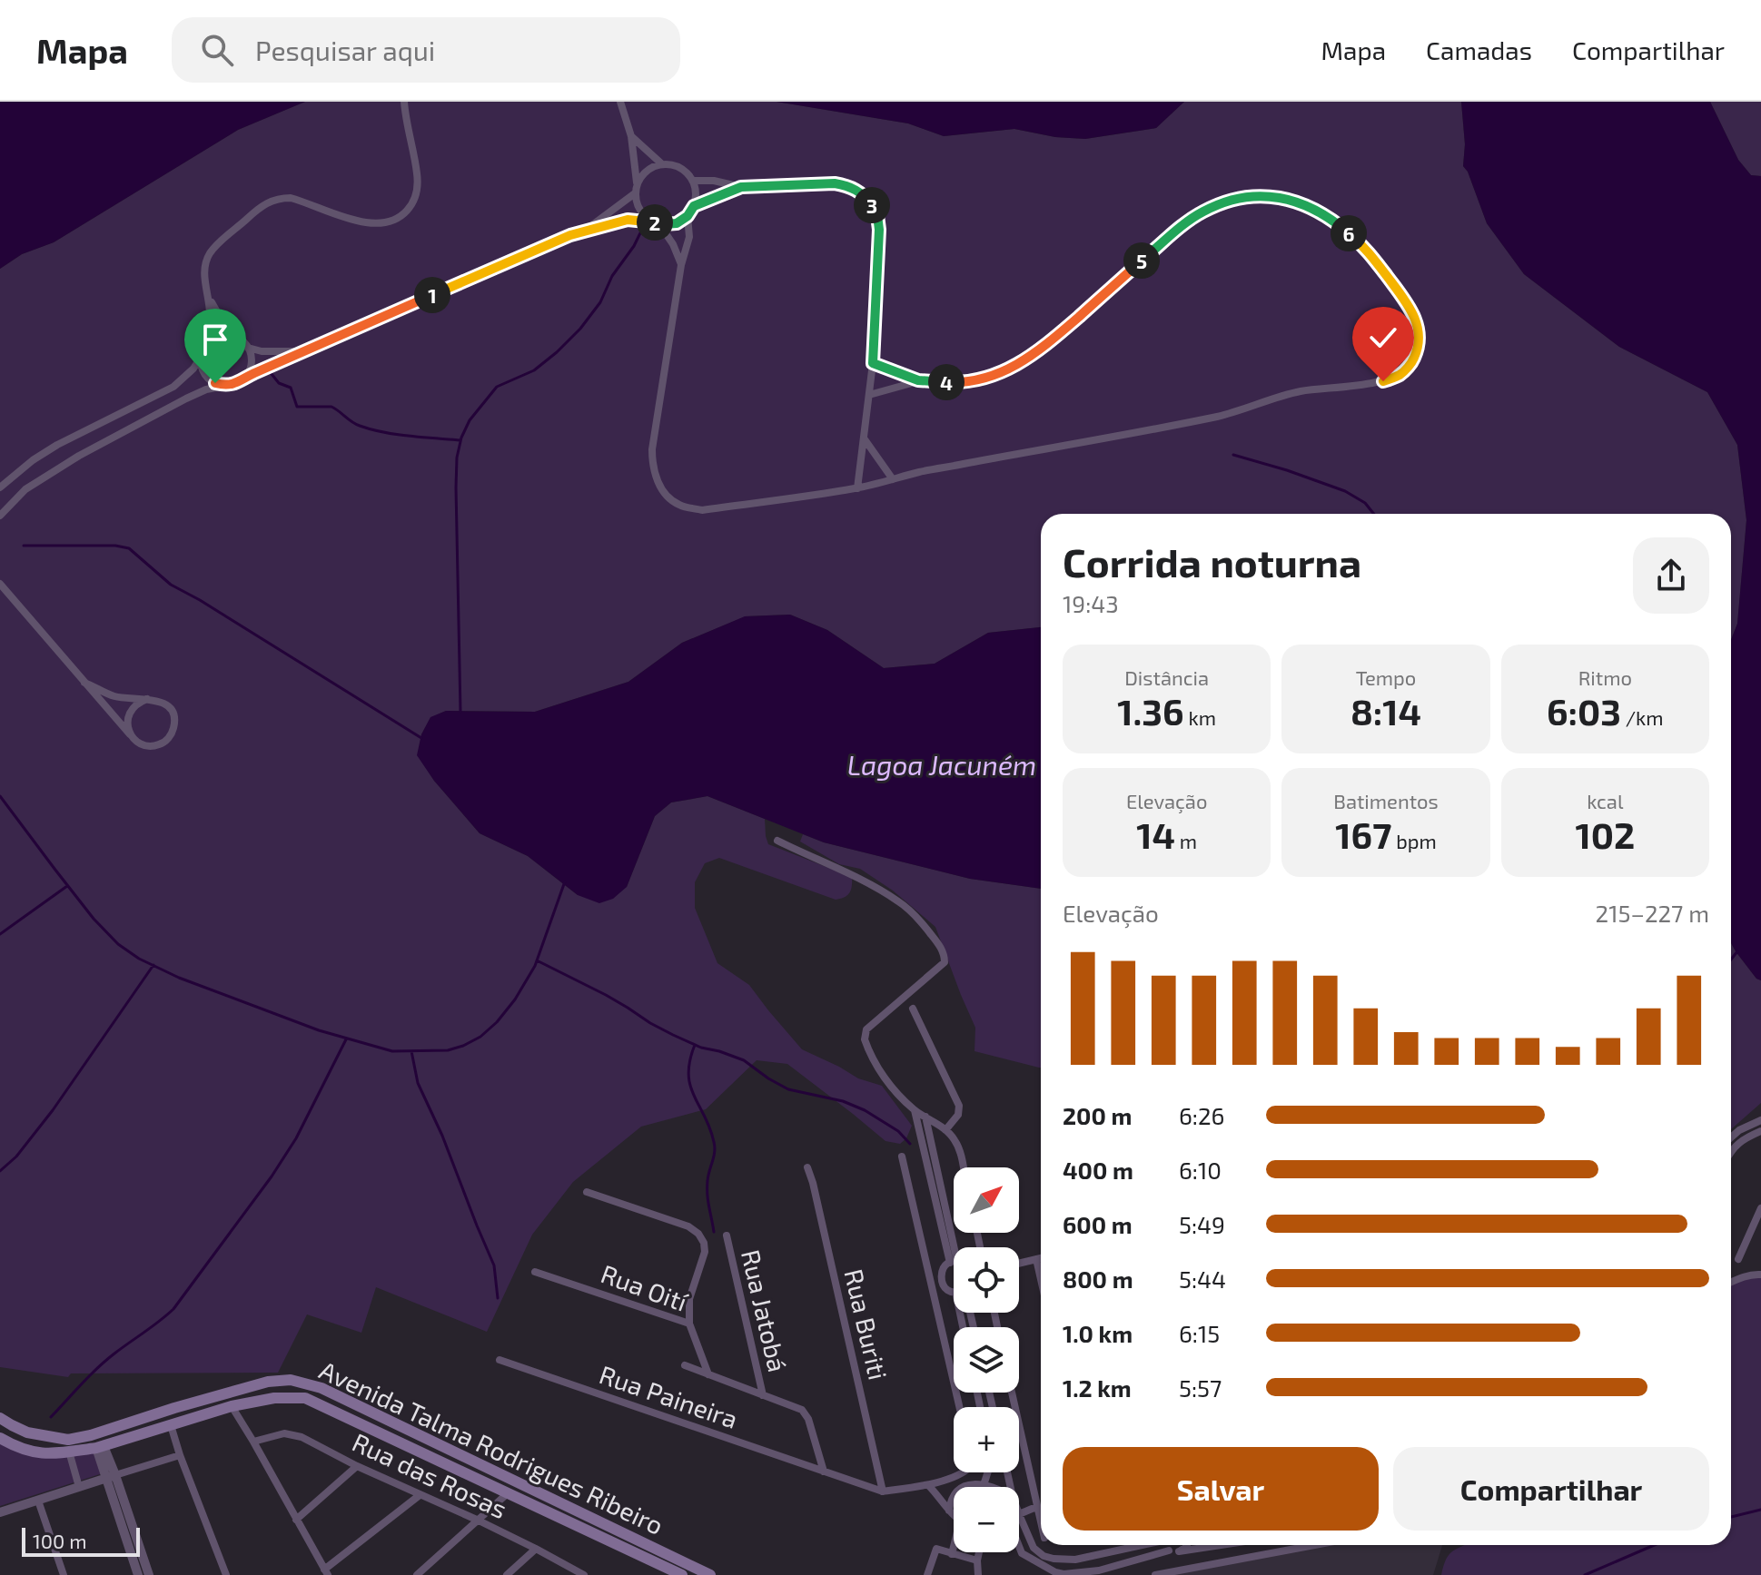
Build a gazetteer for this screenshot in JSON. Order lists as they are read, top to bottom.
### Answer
{
  "streets": {
    "main road": ["Avenida Talma Rodrigues Ribeiro"],
    "street": [
      "Rua Oití",
      "Rua Jatobá",
      "Rua Buriti",
      "Rua Paineira",
      "Rua das Rosas"
    ]
  },
  "crossings": [
    ["Rua Buriti", "Rua Paineira"]
  ],
  "water": ["Lagoa Jacuném"],
  "scale_bar": "100 m",
  "north": "top right",
  "page": {
    "header": "Mapa",
    "search": "Pesquisar aqui",
    "nav": ["Mapa", "Camadas", "Compartilhar"],
    "pins": [
      "3",
      "2",
      "6",
      "5",
      "1",
      "4"
    ],
    "heading": ["Corrida noturna", "19:43"],
    "stats": [
      ["Distância", "1.36 km"],
      ["Tempo", "8:14"],
      ["Ritmo", "6:03 /km"],
      ["Elevação", "14 m"],
      ["Batimentos", "167 bpm"],
      ["kcal", "102"]
    ],
    "chart": ["Elevação", "215–227 m"],
    "list": [
      {
        "name": "200 m",
        "note": "6:26"
      },
      {
        "name": "400 m",
        "note": "6:10"
      },
      {
        "name": "600 m",
        "note": "5:49"
      },
      {
        "name": "800 m",
        "note": "5:44"
      },
      {
        "name": "1.0 km",
        "note": "6:15"
      },
      {
        "name": "1.2 km",
        "note": "5:57"
      }
    ],
    "map_buttons": ["+", "−"],
    "buttons": ["Salvar", "Compartilhar"],
    "scale": "100 m"
  }
}
